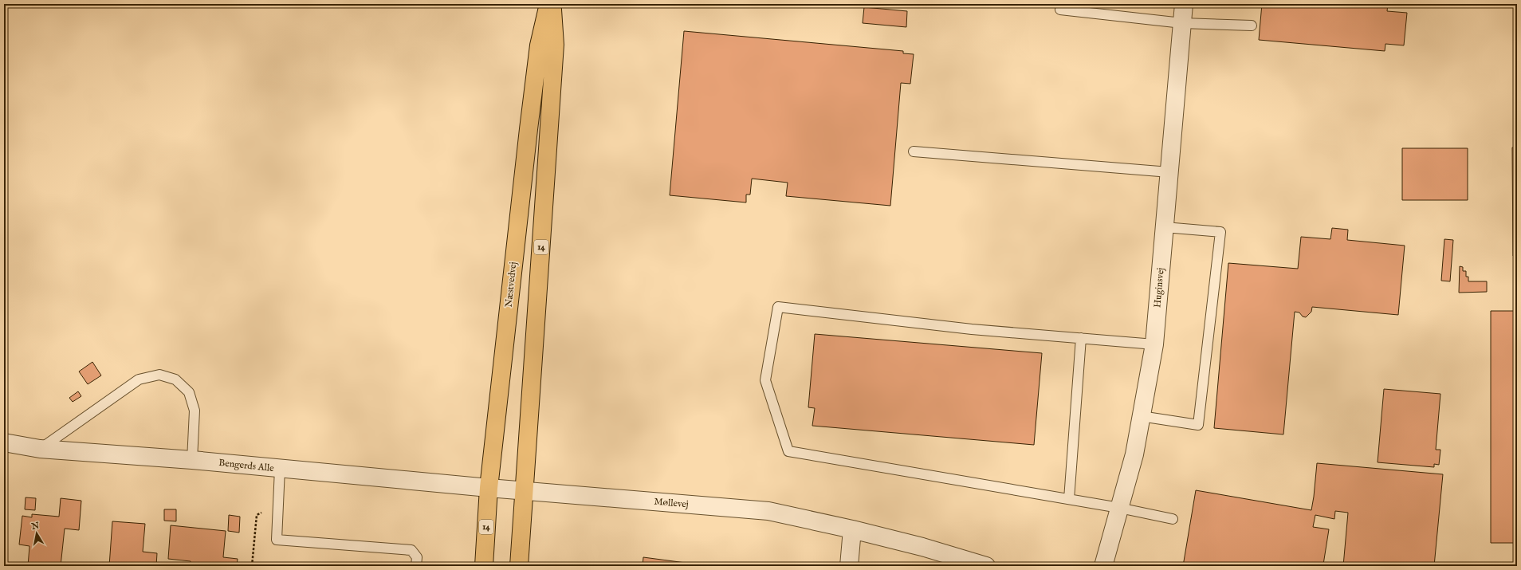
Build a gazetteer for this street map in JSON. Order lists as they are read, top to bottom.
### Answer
{
  "streets": {
    "main road": ["14", "Næstvedvej"],
    "street": ["Huginsvej", "Bengerds Alle", "Møllevej"]
  },
  "crossings": [
    ["14", "Møllevej"],
    ["Næstvedvej", "Bengerds Alle"],
    ["Næstvedvej", "Møllevej"],
    ["Bengerds Alle", "Møllevej"]
  ],
  "north": "top"
}
